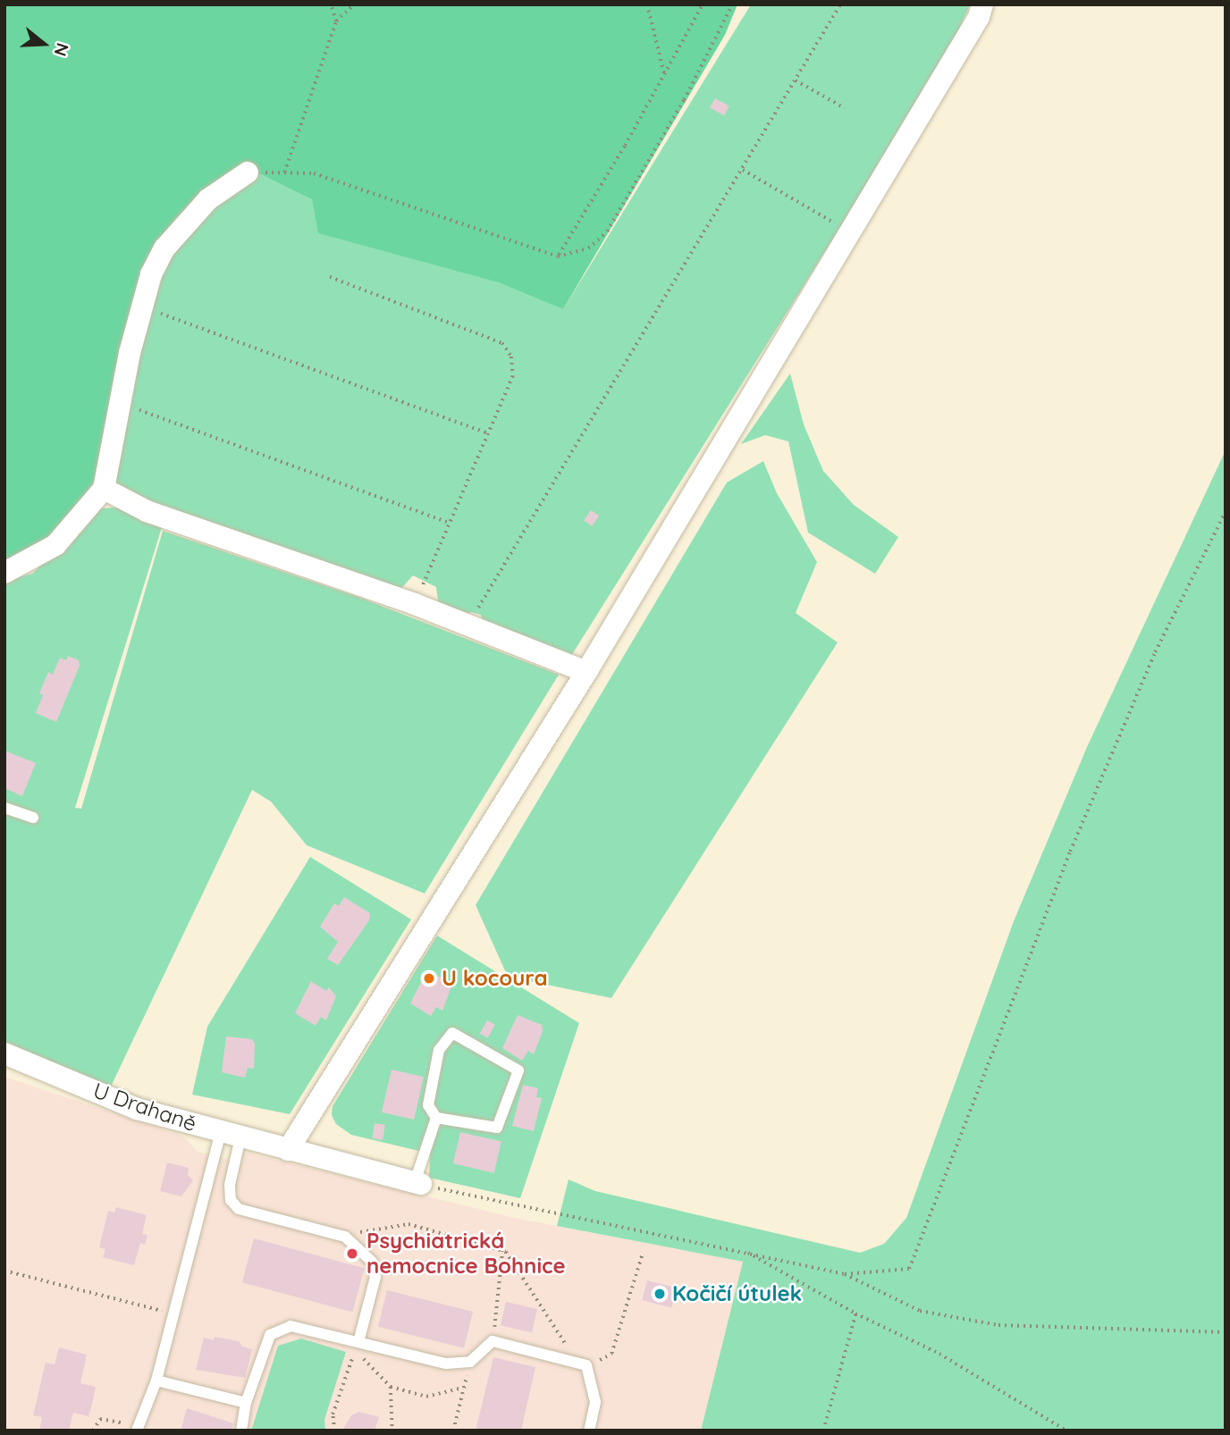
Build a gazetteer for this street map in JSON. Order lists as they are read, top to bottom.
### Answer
{
  "streets": {
    "street": ["U Drahaně"]
  },
  "places": ["U kocoura", "Psychiatrická nemocnice Bohnice", "Kočičí útulek"],
  "north": "right"
}
